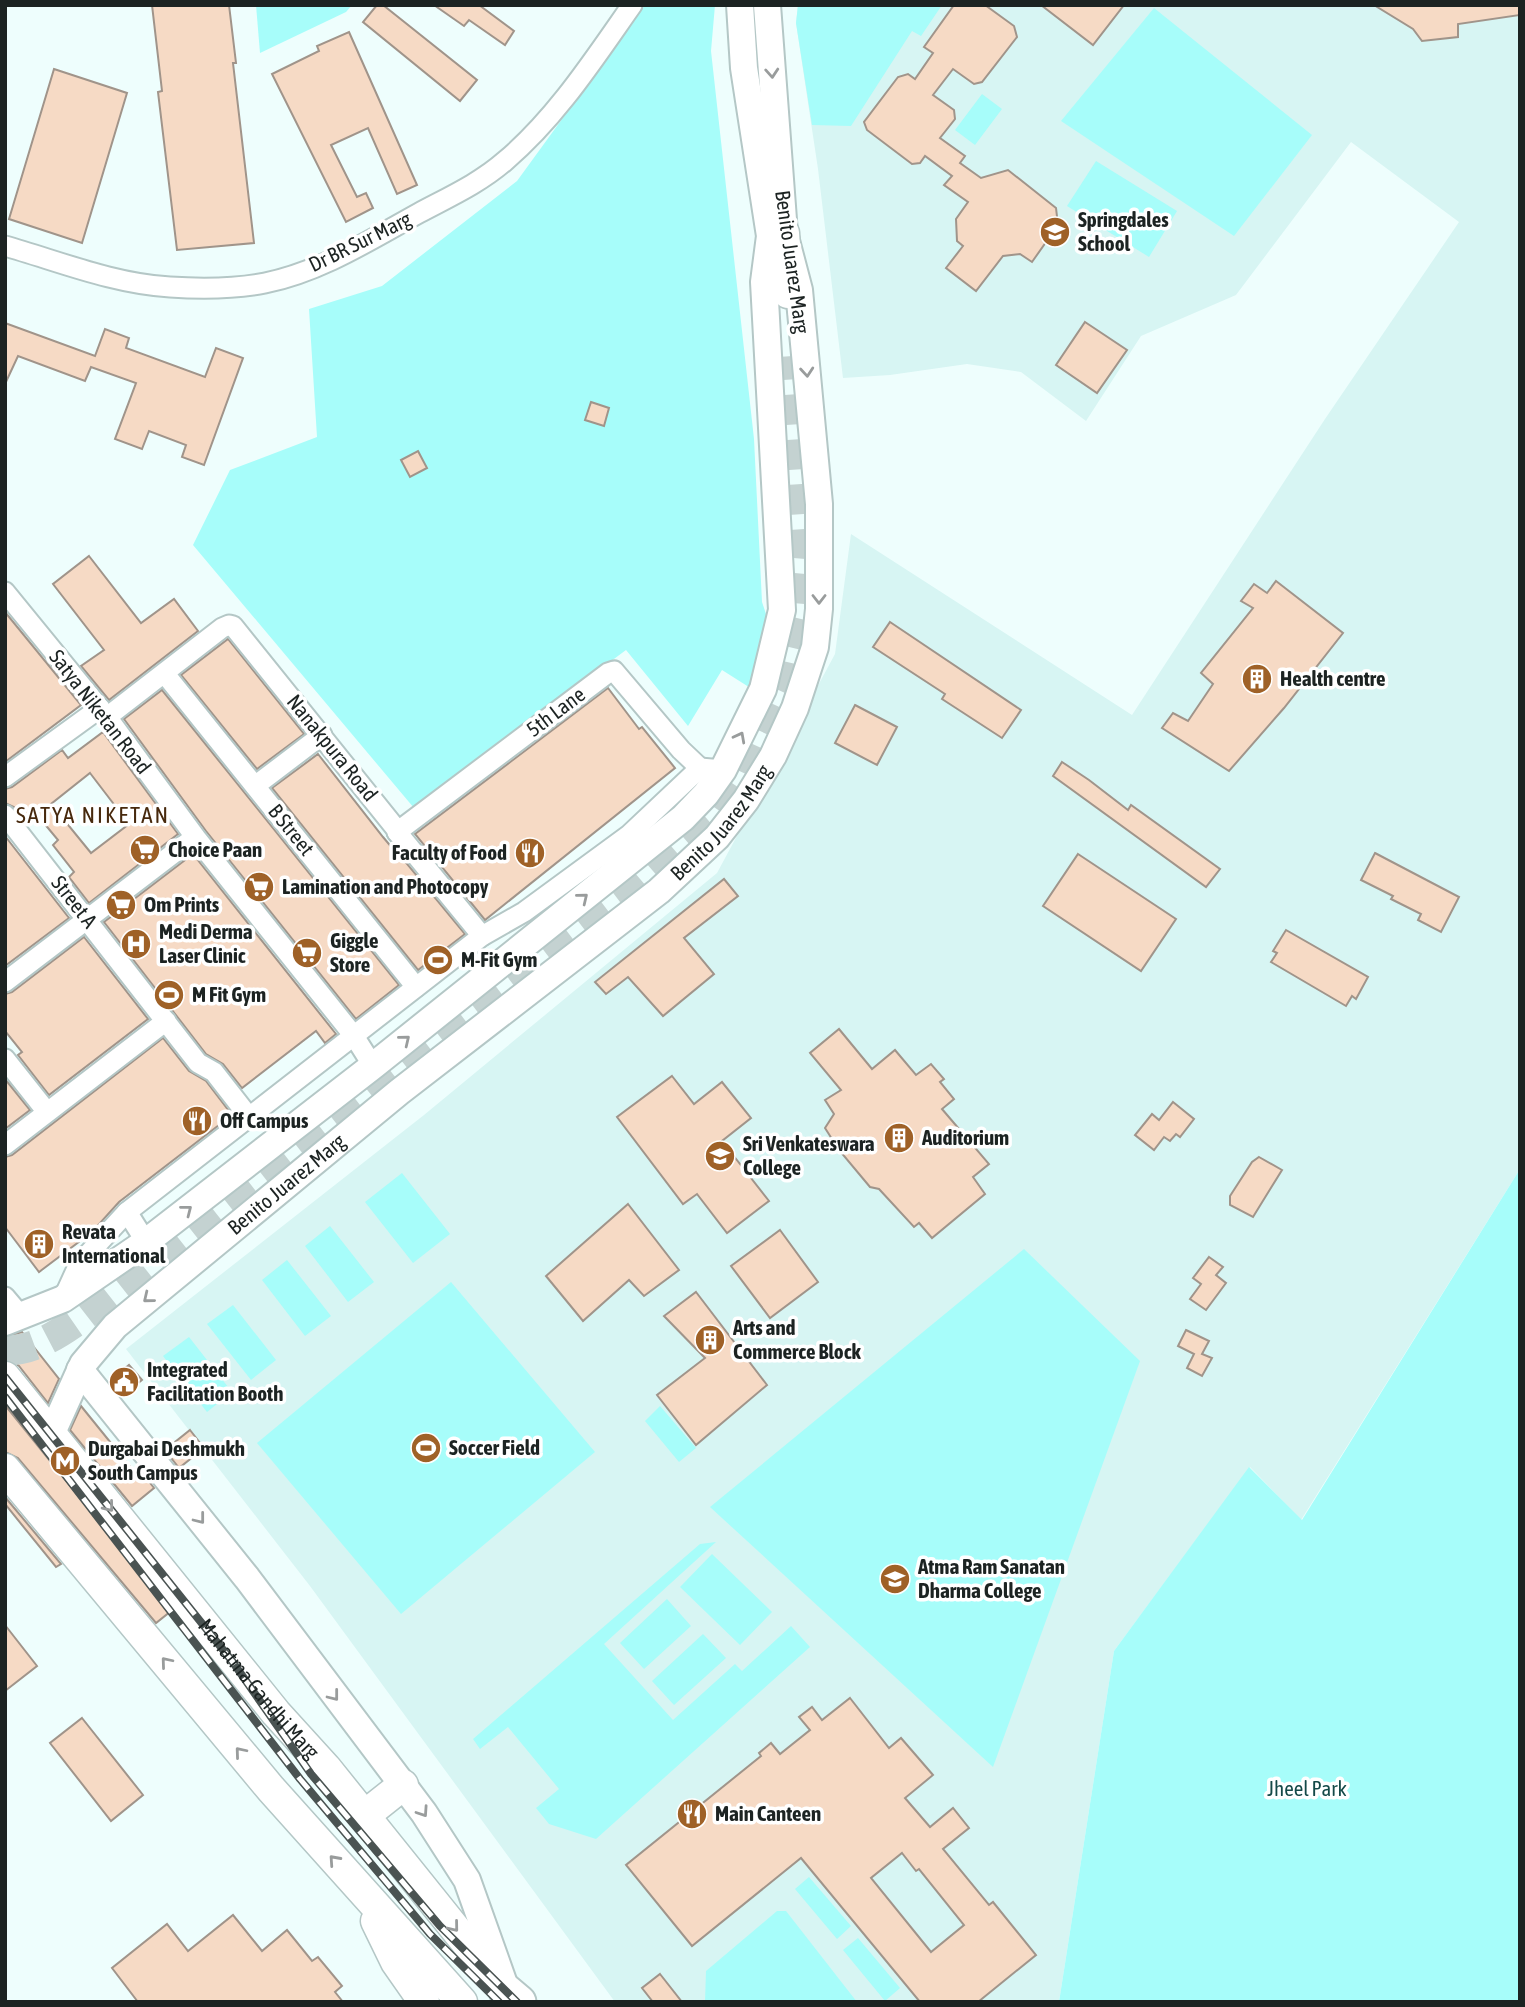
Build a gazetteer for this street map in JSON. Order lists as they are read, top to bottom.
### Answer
{
  "streets": {
    "main road": ["Mahatma Gandhi Marg"],
    "street": [
      "Dr BR Sur Marg",
      "Benito Juarez Marg",
      "Satya Niketan Road",
      "5th Lane",
      "Nanakpura Road",
      "B Street",
      "Street A"
    ]
  },
  "crossings": [
    ["Benito Juarez Marg", "Satya Niketan Road"],
    ["Benito Juarez Marg", "5th Lane"],
    ["Benito Juarez Marg", "Mahatma Gandhi Marg"],
    ["5th Lane", "Nanakpura Road"],
    ["Nanakpura Road", "B Street"]
  ],
  "districts": ["SATYA NIKETAN"],
  "parks": ["Jheel Park"],
  "places": {
    "school or university": ["Springdales School", "Sri Venkateswara College", "Atma Ram Sanatan Dharma College"],
    "building": [
      "Health centre",
      "Auditorium",
      "Revata International",
      "Arts and Commerce Block"
    ],
    "supermarket": [
      "Choice Paan",
      "Lamination and Photocopy",
      "Om Prints",
      "Giggle Store"
    ],
    "restaurant": ["Faculty of Food", "Off Campus", "Main Canteen"],
    "hospital": ["Medi Derma Laser Clinic"],
    "sports": ["M-Fit Gym", "M Fit Gym", "Soccer Field"],
    "public building": ["Integrated Facilitation Booth"],
    "metro station": ["Durgabai Deshmukh South Campus"]
  }
}
